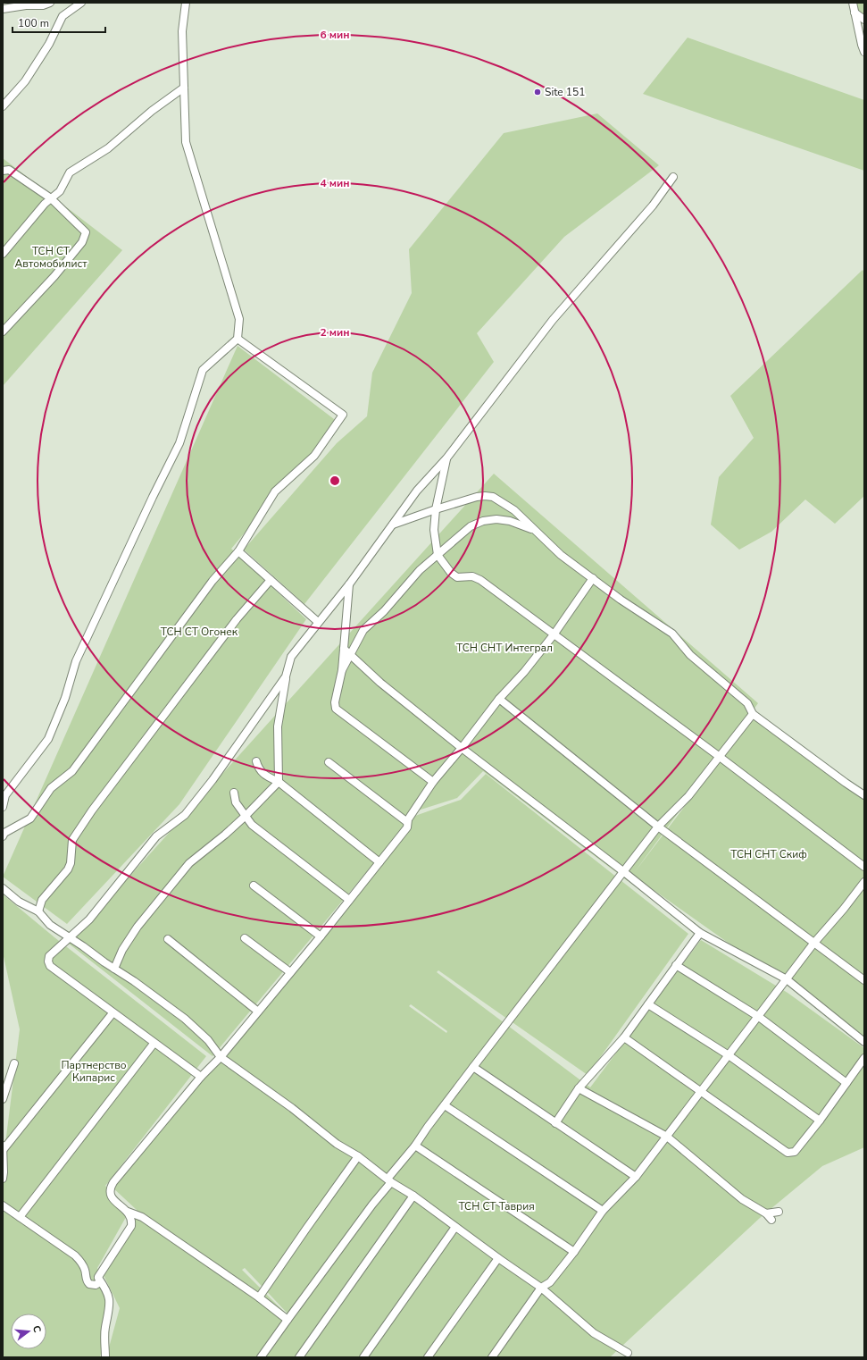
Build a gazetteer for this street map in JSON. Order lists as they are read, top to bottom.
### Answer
{
  "parks": [
    "ТСН СТ Автомобилист",
    "ТСН СТ Огонек",
    "ТСН СНТ Интеграл",
    "ТСН СНТ Скиф",
    "Партнерство Кипарис",
    "ТСН СТ Таврия"
  ],
  "places": ["Site 151"],
  "scale_bar": "100 m",
  "north": "right",
  "rings": ["6 мин", "4 мин", "2 мин"]
}
